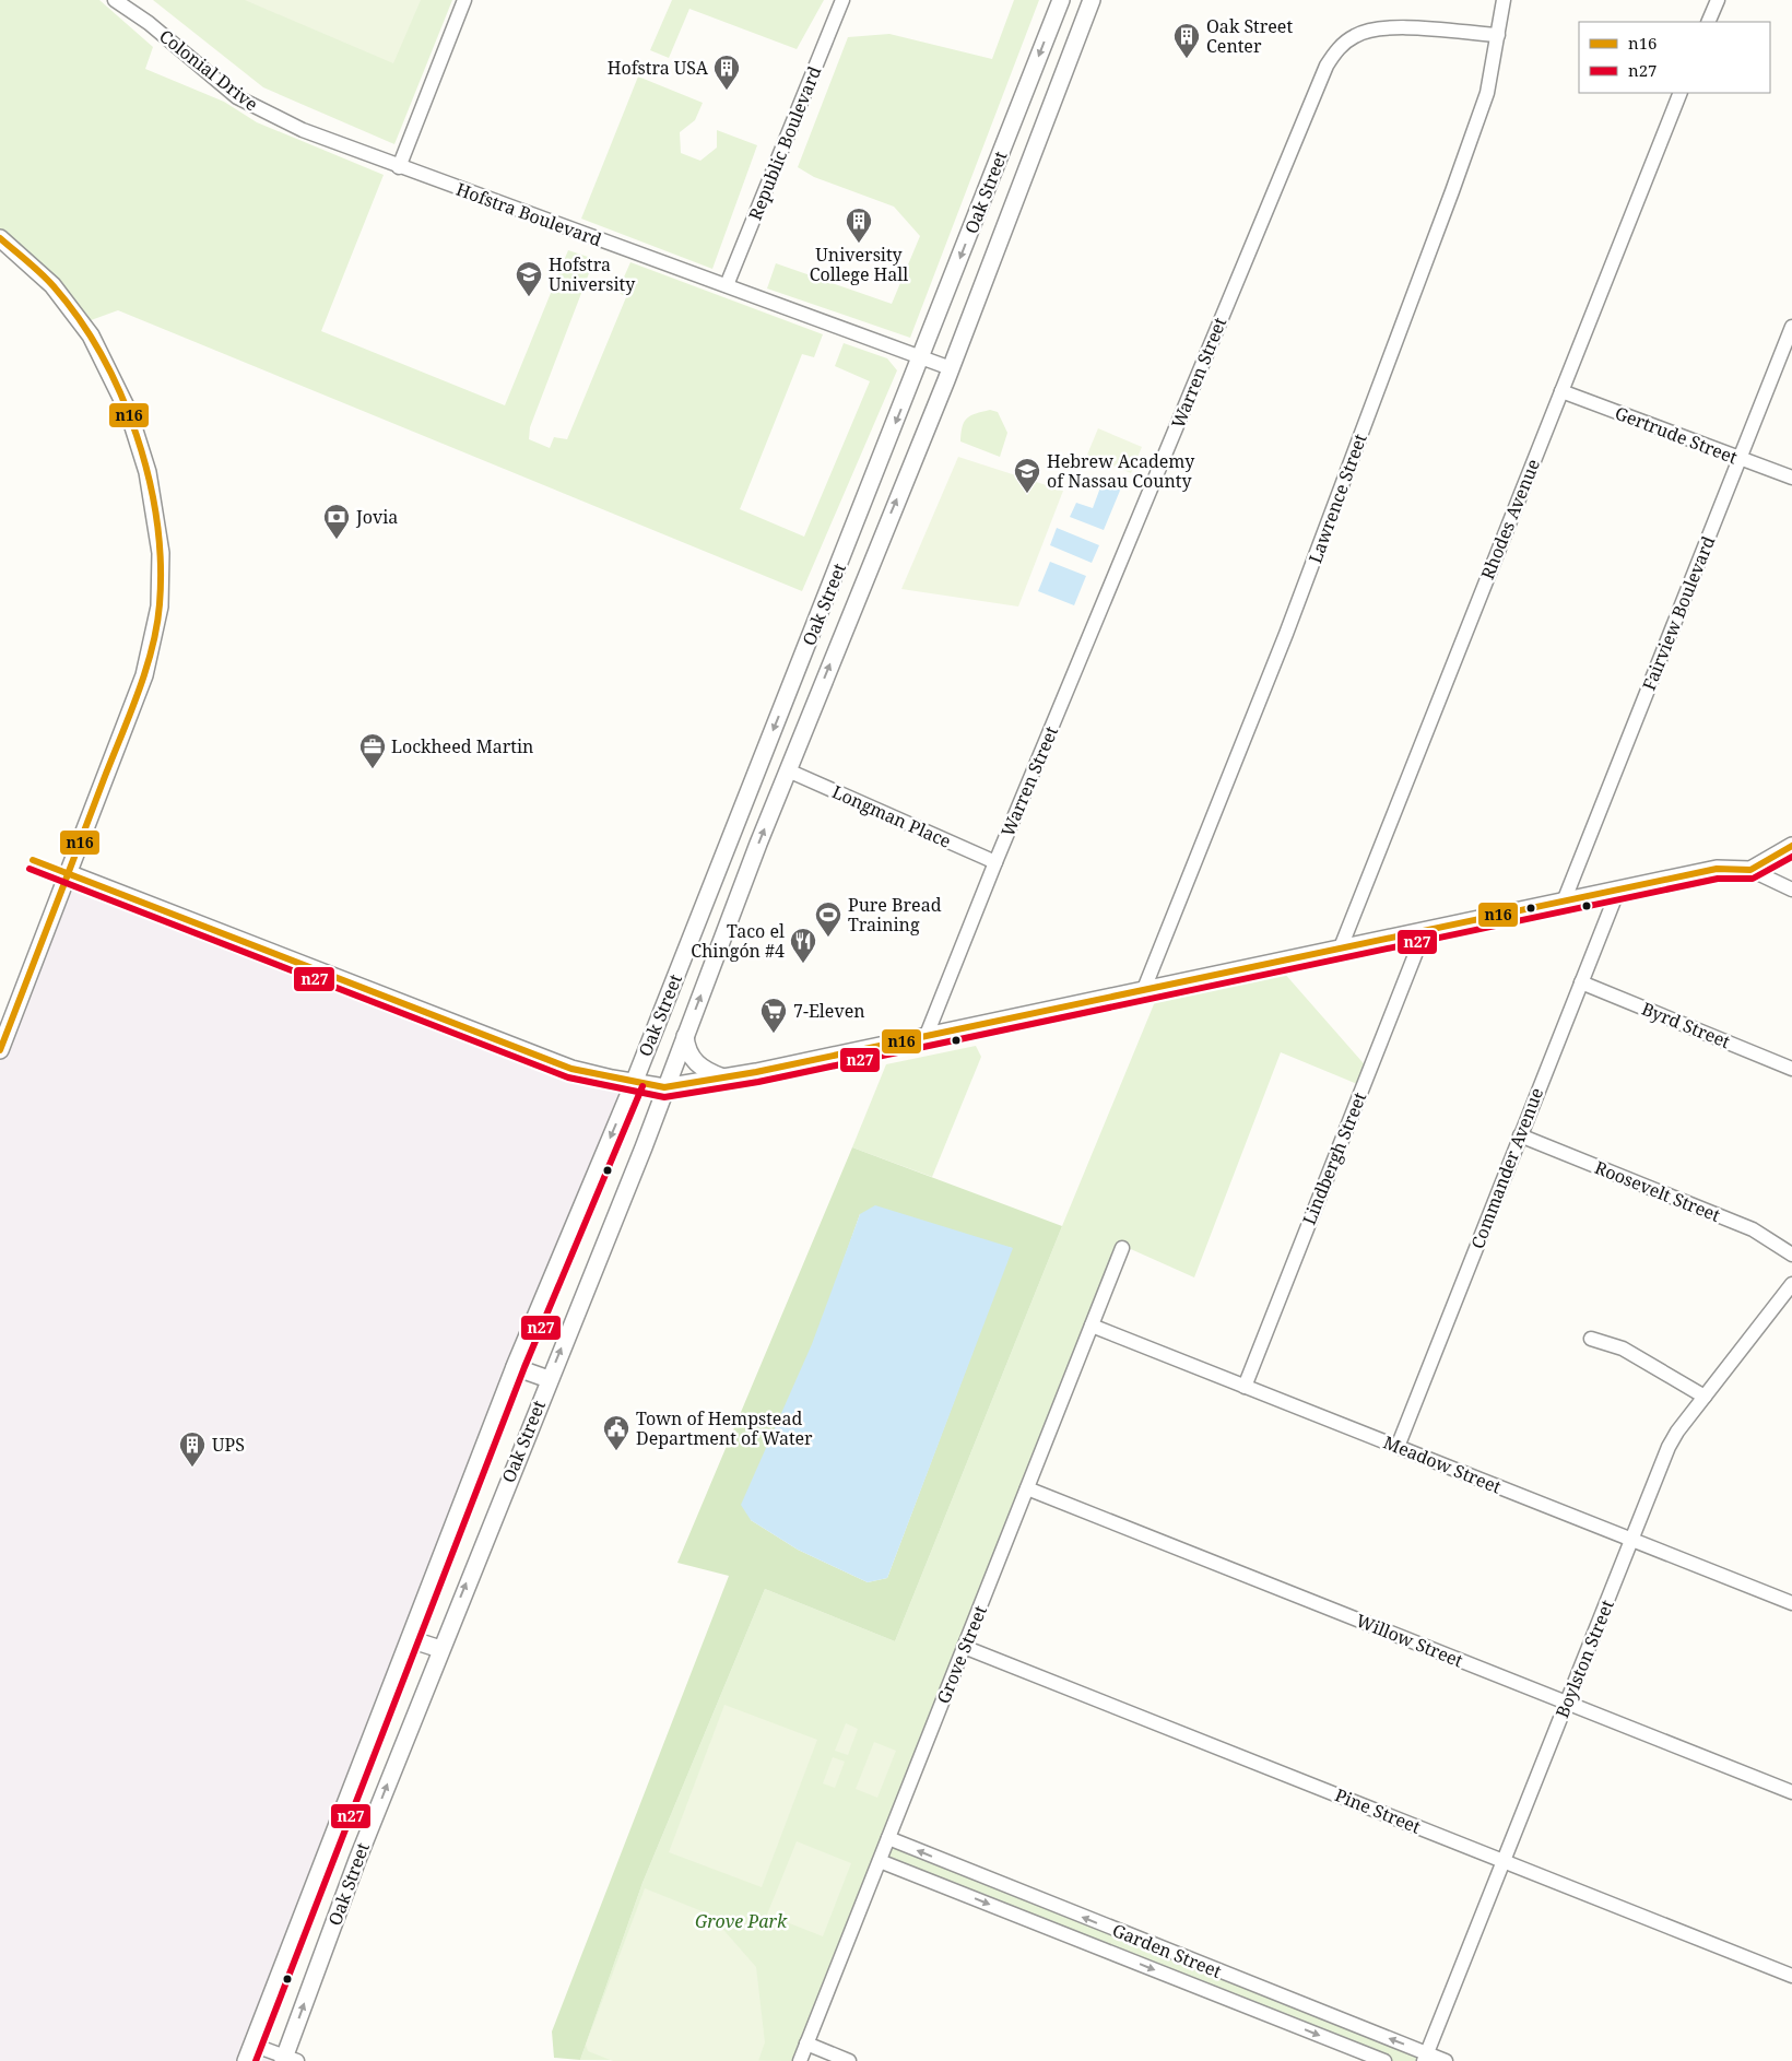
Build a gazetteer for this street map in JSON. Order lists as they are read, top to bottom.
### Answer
{
  "streets": {
    "street": [
      "Colonial Drive",
      "Republic Boulevard",
      "Oak Street",
      "Hofstra Boulevard",
      "Warren Street",
      "Gertrude Street",
      "Lawrence Street",
      "Rhodes Avenue",
      "Fairview Boulevard",
      "Longman Place",
      "Byrd Street",
      "Lindbergh Street",
      "Commander Avenue",
      "Roosevelt Street",
      "Meadow Street",
      "Willow Street",
      "Grove Street",
      "Boylston Street",
      "Pine Street",
      "Garden Street"
    ]
  },
  "crossings": [
    ["Colonial Drive", "Hofstra Boulevard"],
    ["Republic Boulevard", "Hofstra Boulevard"],
    ["Oak Street", "Hofstra Boulevard"],
    ["Oak Street", "Longman Place"],
    ["Warren Street", "Lawrence Street"],
    ["Warren Street", "Longman Place"],
    ["Gertrude Street", "Rhodes Avenue"],
    ["Gertrude Street", "Fairview Boulevard"],
    ["Byrd Street", "Commander Avenue"],
    ["Lindbergh Street", "Meadow Street"],
    ["Commander Avenue", "Roosevelt Street"],
    ["Commander Avenue", "Meadow Street"],
    ["Meadow Street", "Grove Street"],
    ["Meadow Street", "Boylston Street"],
    ["Willow Street", "Grove Street"],
    ["Willow Street", "Boylston Street"],
    ["Grove Street", "Pine Street"],
    ["Grove Street", "Garden Street"],
    ["Boylston Street", "Pine Street"],
    ["Boylston Street", "Garden Street"]
  ],
  "parks": ["Grove Park"],
  "places": {
    "building": [
      "Oak Street Center",
      "Hofstra USA",
      "University College Hall",
      "UPS"
    ],
    "school or university": ["Hofstra University", "Hebrew Academy of Nassau County"],
    "bank": ["Jovia"],
    "office": ["Lockheed Martin"],
    "sports": ["Pure Bread Training"],
    "restaurant": ["Taco el Chingón #4"],
    "supermarket": ["7-Eleven"],
    "public building": ["Town of Hempstead Department of Water"]
  },
  "lines": ["transit line n16", "transit line n27"],
  "legend": ["n16", "n27"]
}
